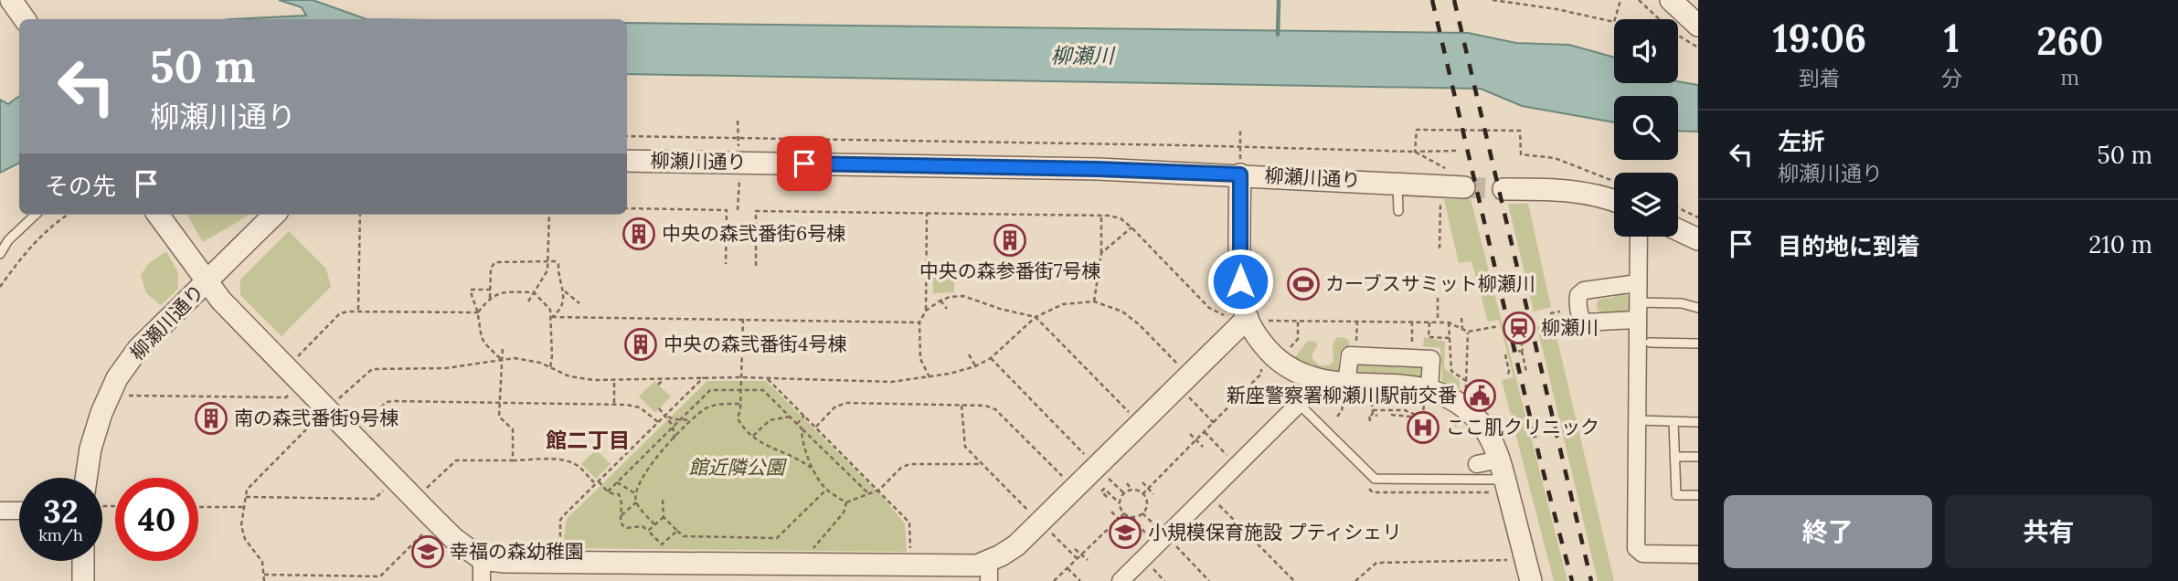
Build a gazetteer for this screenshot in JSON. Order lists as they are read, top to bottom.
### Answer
{
  "streets": {
    "street": ["柳瀬川通り"]
  },
  "districts": ["館二丁目"],
  "water": ["柳瀬川"],
  "parks": ["館近隣公園"],
  "places": {
    "building": [
      "中央の森弐番街6号棟",
      "中央の森参番街7号棟",
      "中央の森弐番街4号棟",
      "南の森弐番街9号棟"
    ],
    "sports": ["カーブスサミット柳瀬川"],
    "station": ["柳瀬川"],
    "public building": ["新座警察署柳瀬川駅前交番"],
    "hospital": ["ここ肌クリニック"],
    "school or university": ["小規模保育施設 プティシェリ", "幸福の森幼稚園"]
  },
  "page": {
    "eta": [
      "19:06",
      "到着",
      "1",
      "分",
      "260",
      "m"
    ],
    "turn": ["50 m", "柳瀬川通り"],
    "list": [
      {
        "name": "左折",
        "note": "柳瀬川通り",
        "value": "50 m"
      },
      {
        "name": "目的地に到着",
        "value": "210 m"
      }
    ],
    "then": "その先",
    "speed": "32 km/h",
    "limit": "40",
    "buttons": ["終了", "共有"]
  }
}
